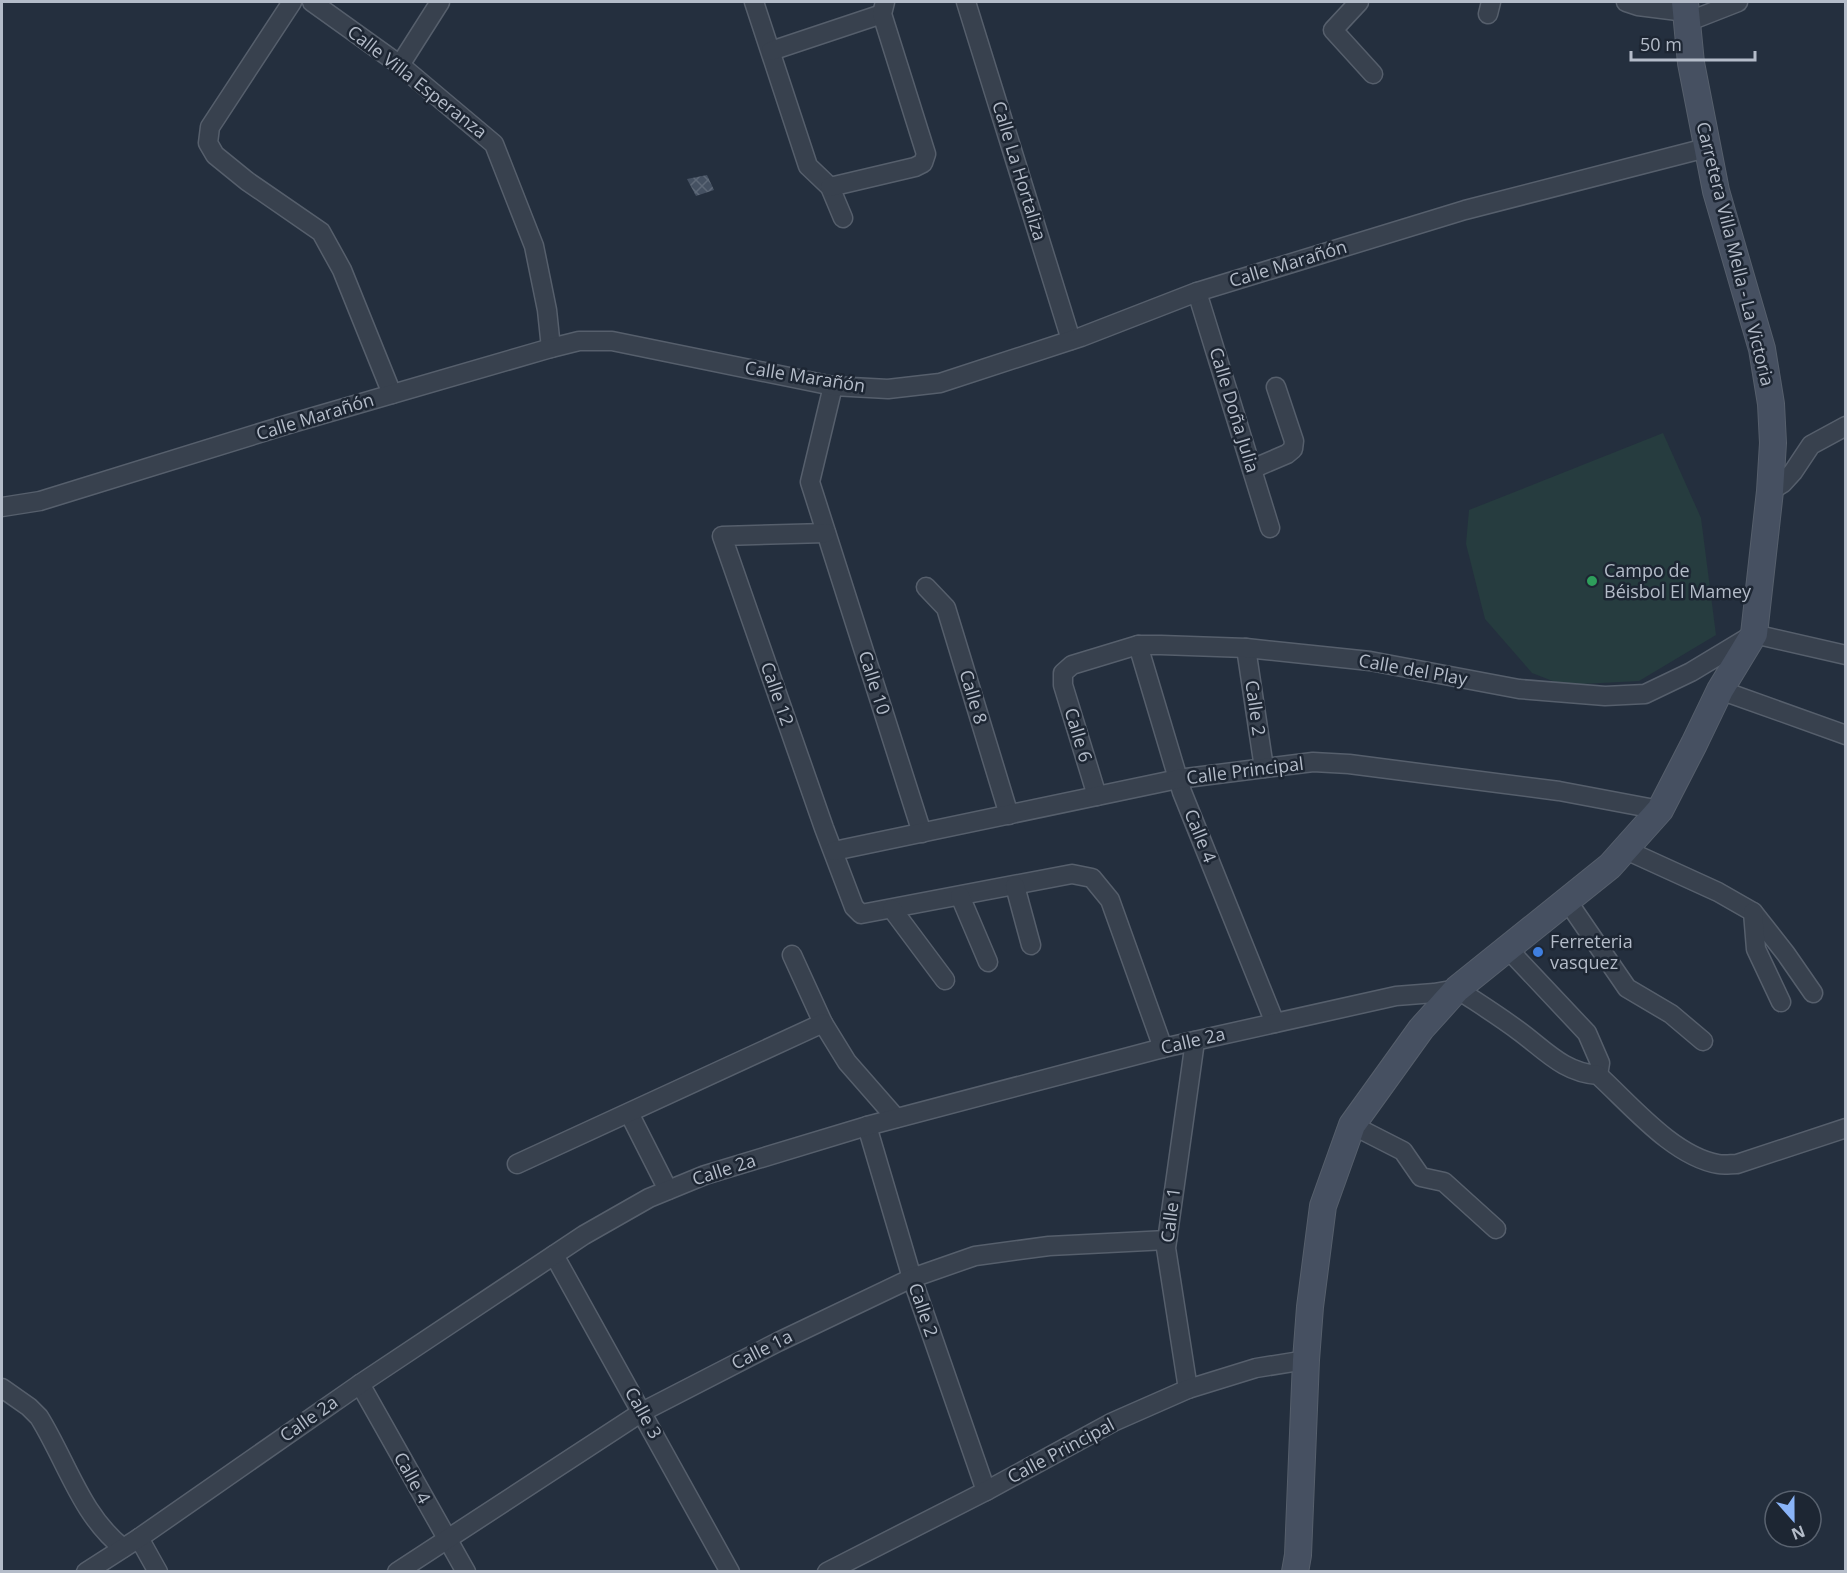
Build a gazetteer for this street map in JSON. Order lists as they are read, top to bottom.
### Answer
{
  "streets": {
    "main road": ["Carretera Villa Mella - La Victoria"],
    "street": [
      "Calle Villa Esperanza",
      "Calle La Hortaliza",
      "Calle Marañón",
      "Calle Doña Julia",
      "Calle del Play",
      "Calle 10",
      "Calle 12",
      "Calle 8",
      "Calle 2",
      "Calle 6",
      "Calle Principal",
      "Calle 4",
      "Calle 2a",
      "Calle 1",
      "Calle 1a",
      "Calle 3"
    ]
  },
  "crossings": [
    ["Calle Villa Esperanza", "Calle Marañón"],
    ["Calle La Hortaliza", "Calle Marañón"],
    ["Carretera Villa Mella - La Victoria", "Calle Marañón"],
    ["Carretera Villa Mella - La Victoria", "Calle del Play"],
    ["Carretera Villa Mella - La Victoria", "Calle Principal"],
    ["Carretera Villa Mella - La Victoria", "Calle 2a"],
    ["Calle Marañón", "Calle Doña Julia"],
    ["Calle Marañón", "Calle 10"],
    ["Calle del Play", "Calle 2"],
    ["Calle del Play", "Calle 6"],
    ["Calle del Play", "Calle 4"],
    ["Calle 10", "Calle 12"],
    ["Calle 10", "Calle Principal"],
    ["Calle 12", "Calle Principal"],
    ["Calle 12", "Calle 2a"],
    ["Calle 8", "Calle Principal"],
    ["Calle 2", "Calle Principal"],
    ["Calle 2", "Calle 2a"],
    ["Calle 2", "Calle 1a"],
    ["Calle 6", "Calle Principal"],
    ["Calle Principal", "Calle 4"],
    ["Calle Principal", "Calle 1"],
    ["Calle 4", "Calle 2a"],
    ["Calle 4", "Calle 1a"],
    ["Calle 2a", "Calle 1"],
    ["Calle 2a", "Calle 3"],
    ["Calle 1", "Calle 1a"],
    ["Calle 1a", "Calle 3"]
  ],
  "places": ["Campo de Béisbol El Mamey", "Ferreteria vasquez"],
  "scale_bar": "50 m",
  "north": "bottom"
}
